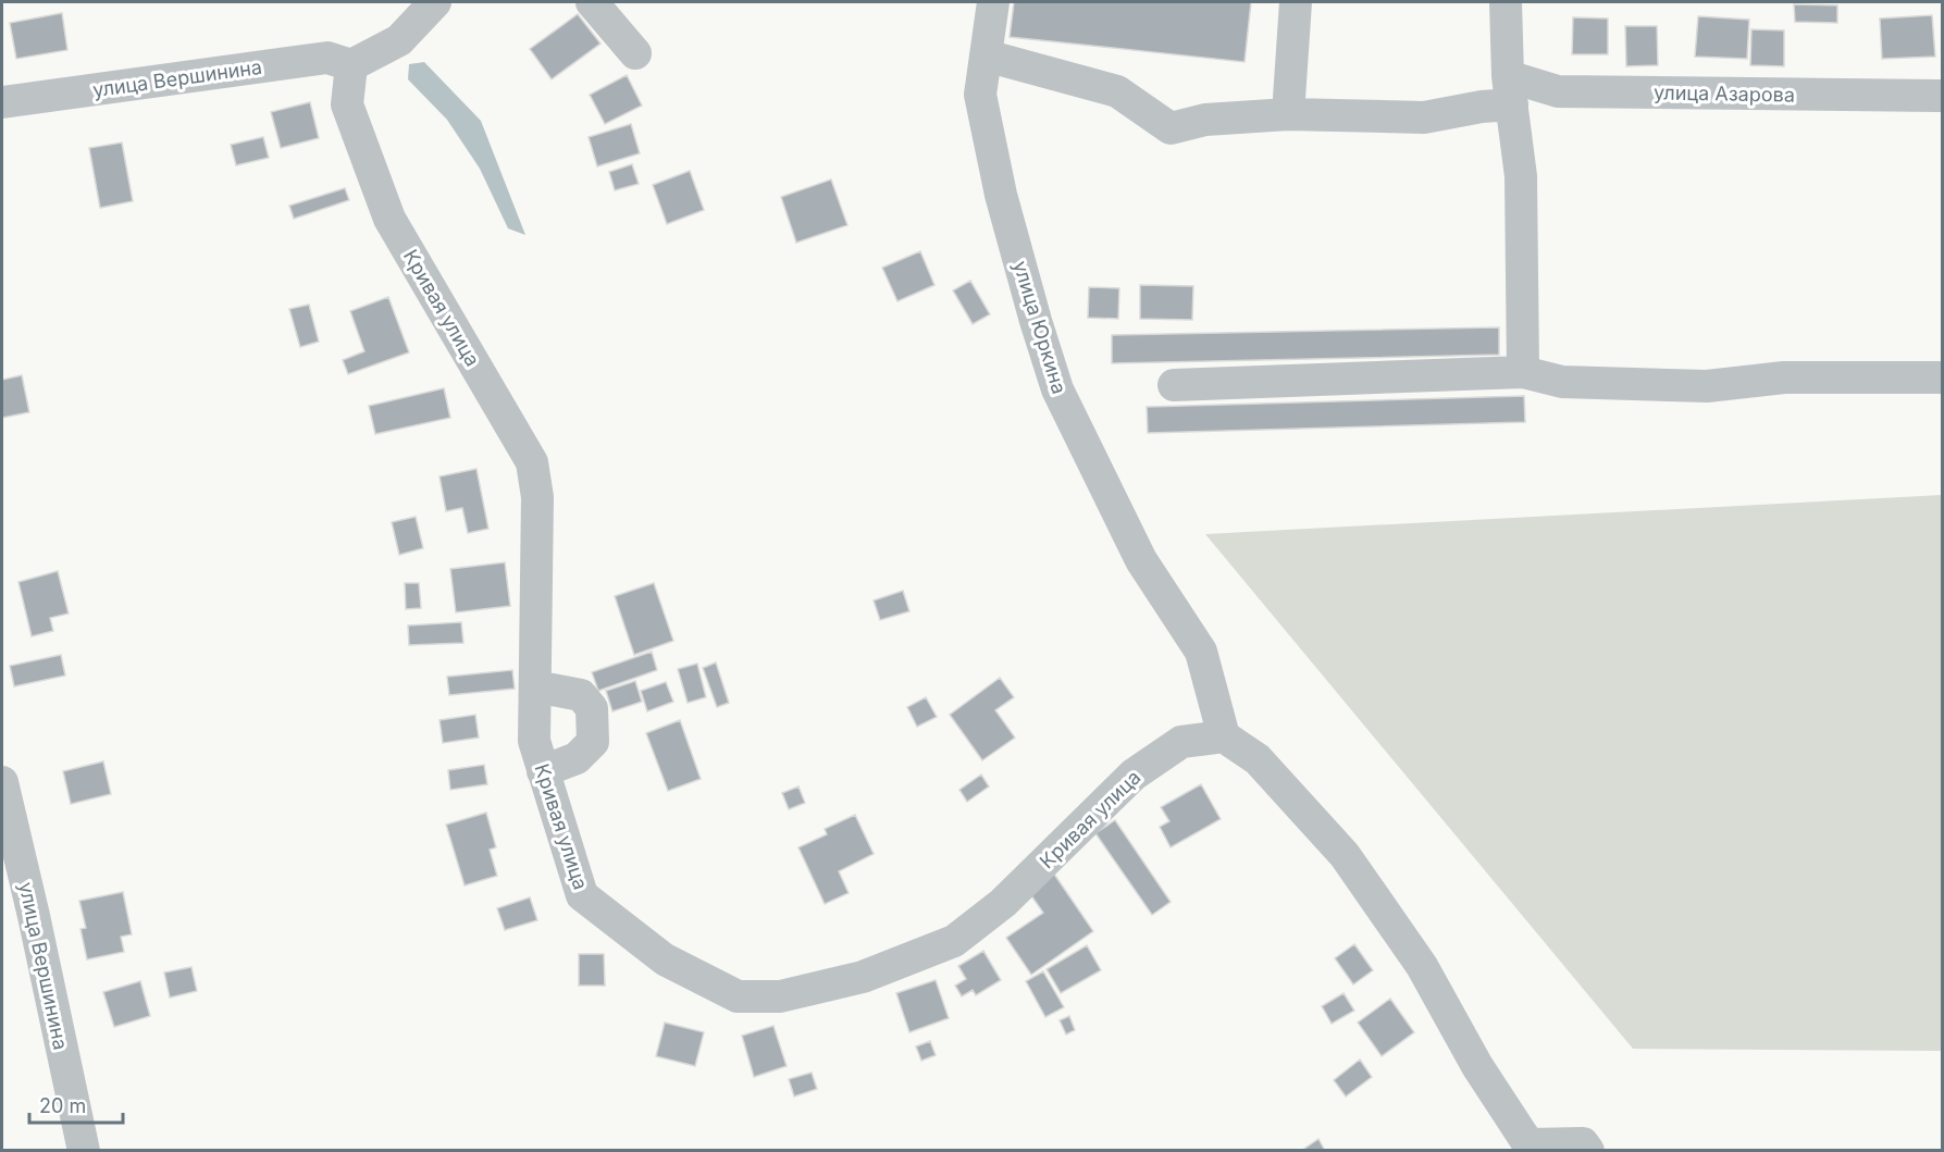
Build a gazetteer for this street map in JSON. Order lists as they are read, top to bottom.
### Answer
{
  "streets": {
    "street": [
      "улица Вершинина",
      "улица Азарова",
      "Кривая улица",
      "улица Юркина"
    ]
  },
  "crossings": [
    ["улица Вершинина", "Кривая улица"],
    ["Кривая улица", "улица Юркина"]
  ],
  "scale_bar": "20 m"
}
